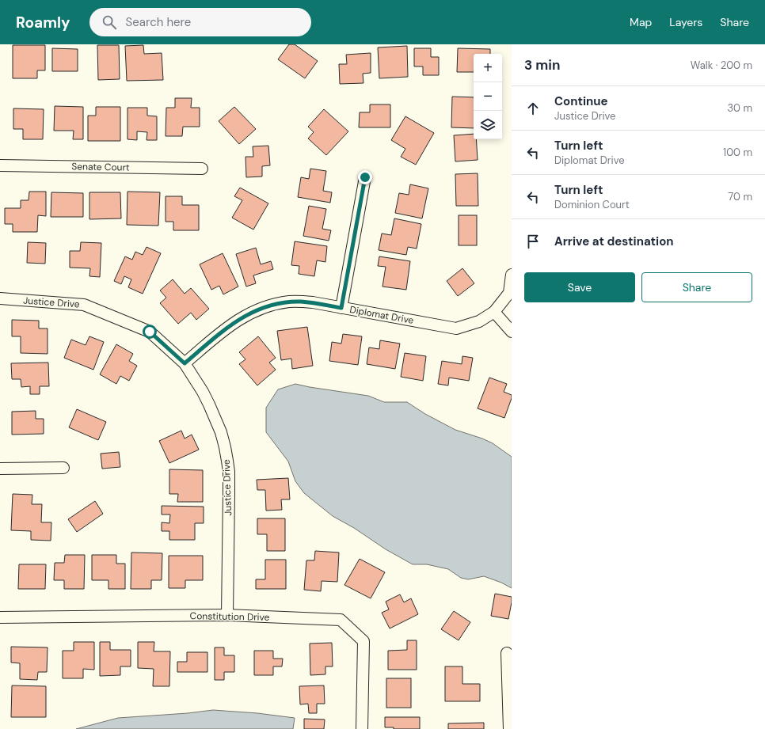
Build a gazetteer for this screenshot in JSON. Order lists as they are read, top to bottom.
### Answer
{
  "streets": {
    "street": [
      "Senate Court",
      "Justice Drive",
      "Diplomat Drive",
      "Constitution Drive"
    ]
  },
  "crossings": [
    ["Justice Drive", "Diplomat Drive"],
    ["Justice Drive", "Constitution Drive"]
  ],
  "page": {
    "header": "Roamly",
    "search": "Search here",
    "nav": ["Map", "Layers", "Share"],
    "heading": ["3 min", "Walk · 200 m"],
    "map_buttons": ["+", "−"],
    "list": [
      ["Continue", "Justice Drive", "30 m"],
      ["Turn left", "Diplomat Drive", "100 m"],
      ["Turn left", "Dominion Court", "70 m"],
      "Arrive at destination"
    ],
    "buttons": ["Save", "Share"]
  }
}
